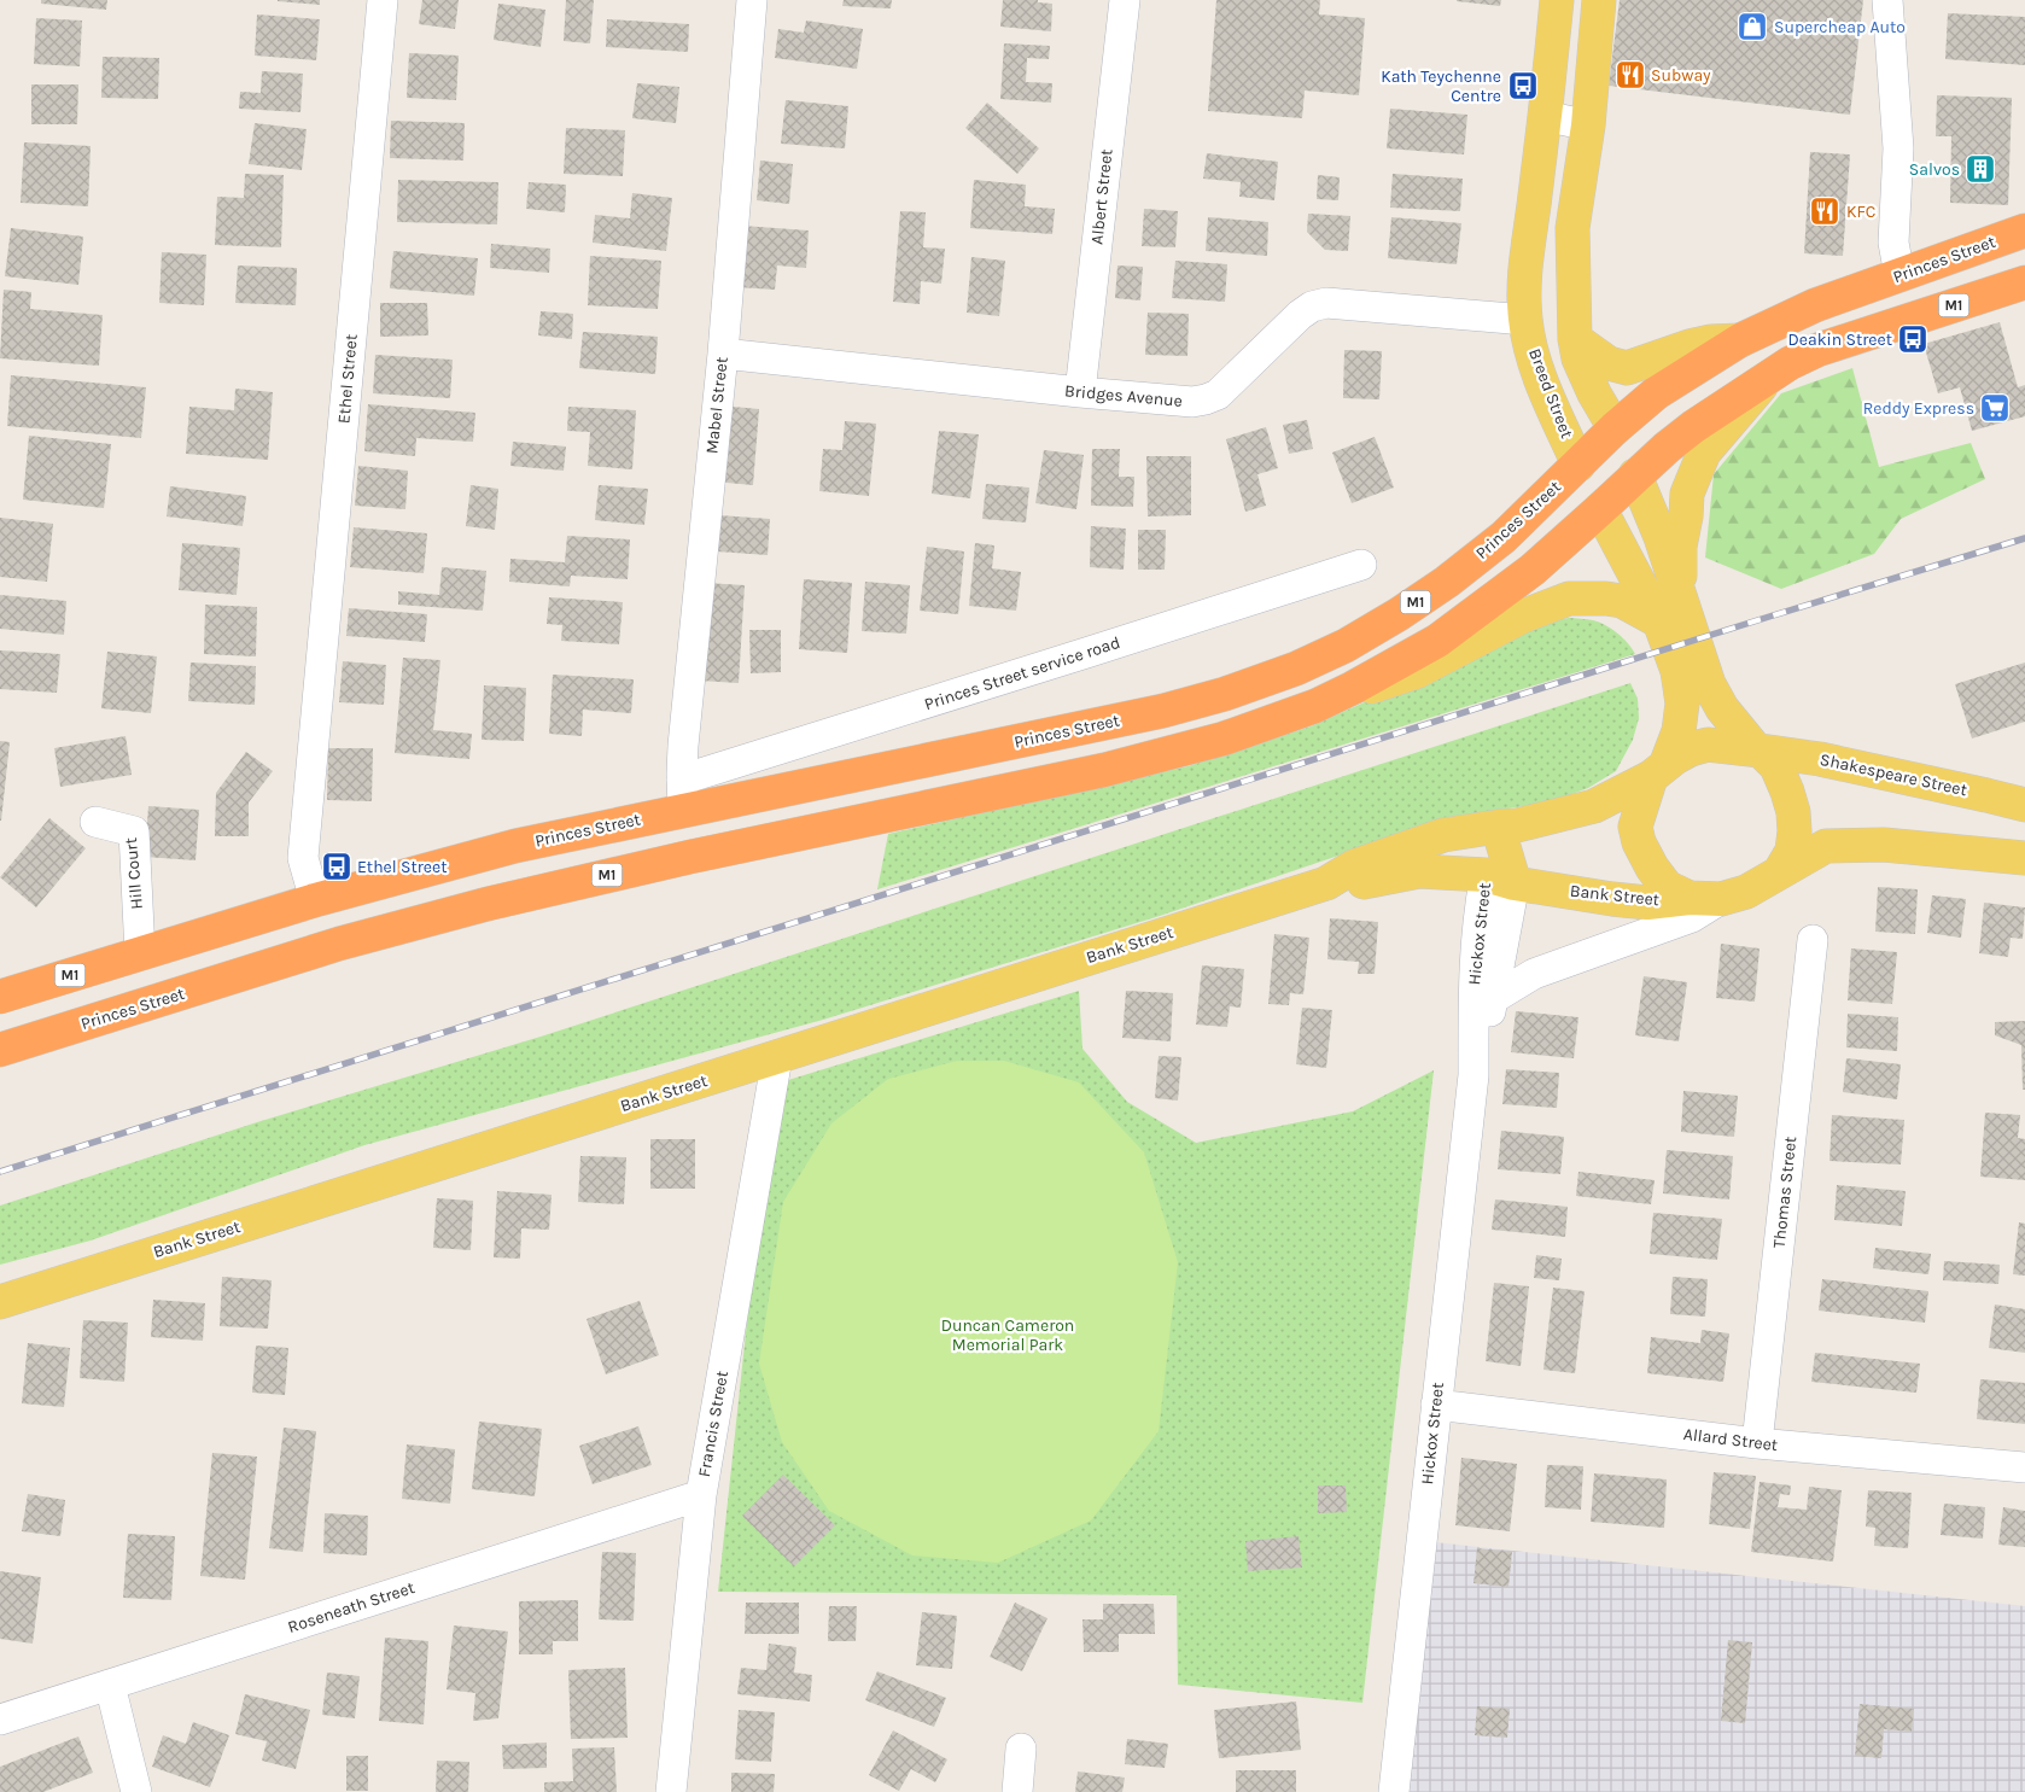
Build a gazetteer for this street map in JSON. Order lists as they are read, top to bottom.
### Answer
{
  "streets": {
    "highway": ["Princes Street", "M1", "Breed Street"],
    "main road": ["Shakespeare Street", "Bank Street", "Hickox Street"],
    "street": [
      "Albert Street",
      "Ethel Street",
      "Bridges Avenue",
      "Mabel Street",
      "Princes Street service road",
      "Hill Court",
      "Thomas Street",
      "Francis Street",
      "Allard Street",
      "Roseneath Street"
    ]
  },
  "crossings": [
    ["Albert Street", "Bridges Avenue"],
    ["Princes Street", "Ethel Street"],
    ["Princes Street", "Breed Street"],
    ["Princes Street", "Mabel Street"],
    ["Princes Street", "Princes Street service road"],
    ["Princes Street", "Hill Court"],
    ["Breed Street", "Bridges Avenue"],
    ["Breed Street", "Shakespeare Street"],
    ["Breed Street", "Bank Street"],
    ["Breed Street", "Hickox Street"],
    ["Bridges Avenue", "Mabel Street"],
    ["Mabel Street", "Princes Street service road"],
    ["Shakespeare Street", "Bank Street"],
    ["Shakespeare Street", "Hickox Street"],
    ["Bank Street", "Hickox Street"],
    ["Bank Street", "Francis Street"],
    ["Hickox Street", "Allard Street"],
    ["Thomas Street", "Allard Street"],
    ["Francis Street", "Roseneath Street"]
  ],
  "parks": ["Duncan Cameron Memorial Park"],
  "places": {
    "shop": ["Supercheap Auto"],
    "restaurant": ["Subway", "KFC"],
    "bus stop": ["Kath Teychenne Centre", "Deakin Street", "Ethel Street"],
    "building": ["Salvos"],
    "supermarket": ["Reddy Express"]
  }
}
